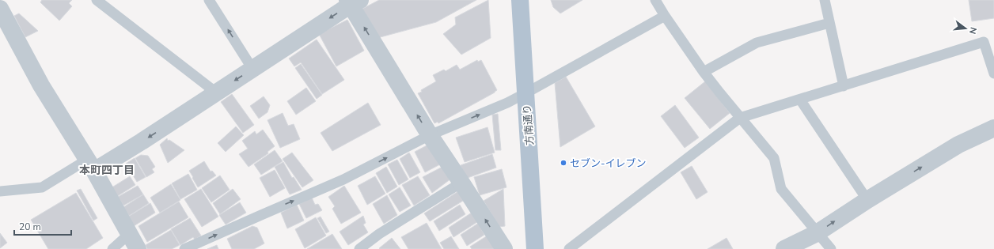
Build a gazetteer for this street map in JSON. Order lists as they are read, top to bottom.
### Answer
{
  "streets": {
    "main road": ["方南通り"]
  },
  "districts": ["本町四丁目"],
  "places": ["セブン-イレブン"],
  "scale_bar": "20 m",
  "north": "right"
}
